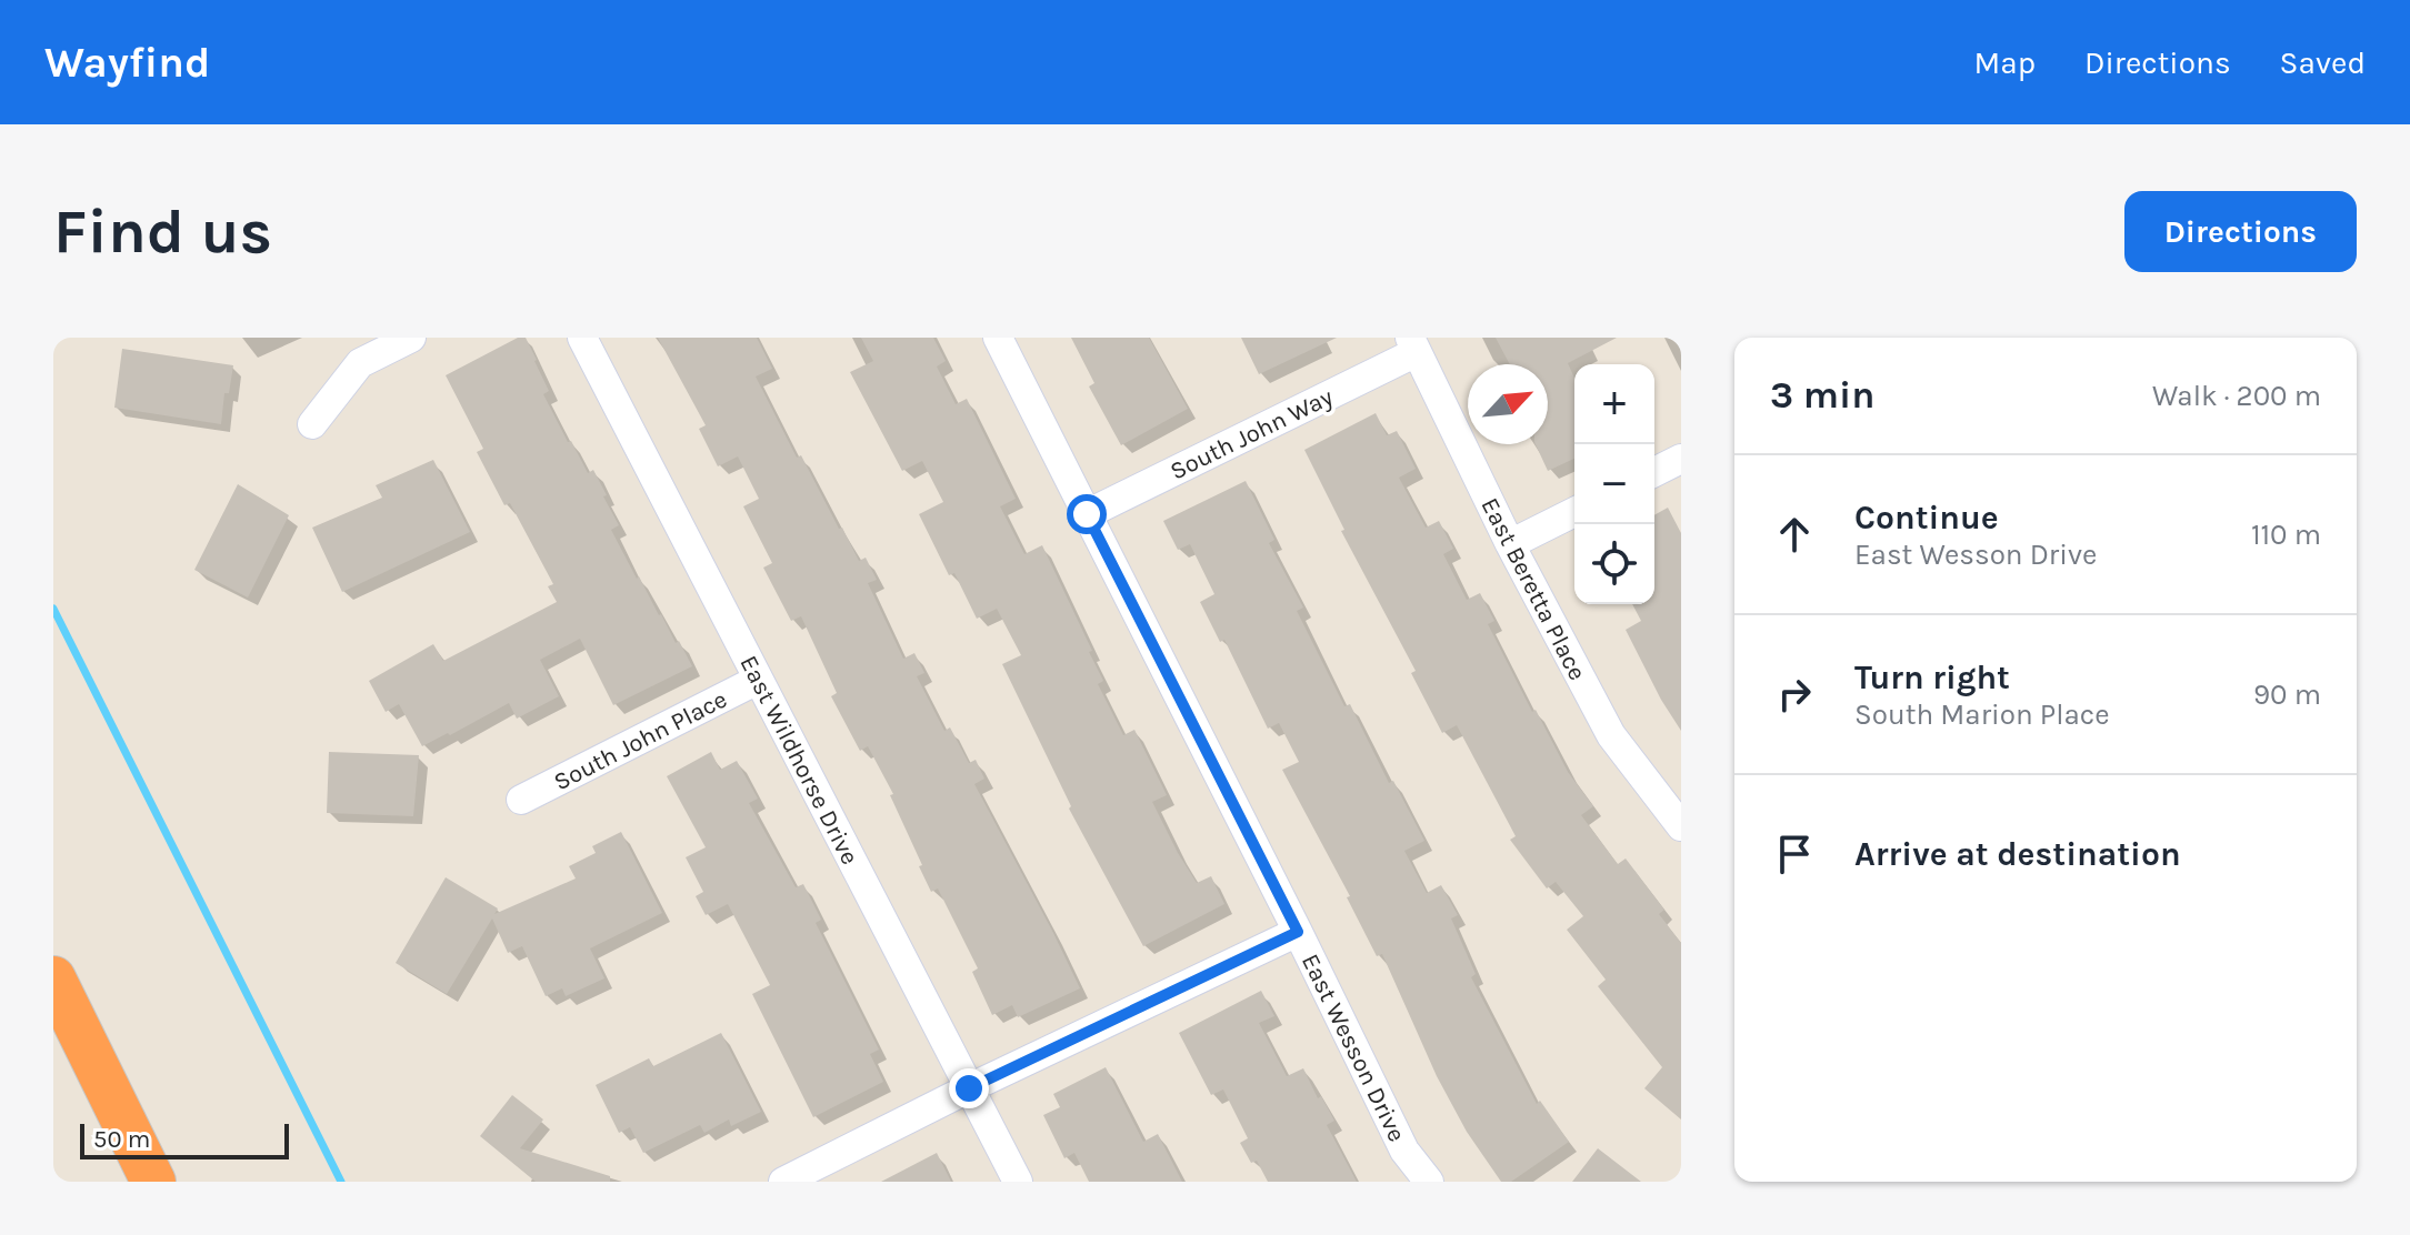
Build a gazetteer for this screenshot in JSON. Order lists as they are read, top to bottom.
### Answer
{
  "streets": {
    "street": [
      "South John Way",
      "East Beretta Place",
      "South John Place",
      "East Wildhorse Drive",
      "East Wesson Drive"
    ]
  },
  "crossings": [
    ["South John Way", "East Beretta Place"],
    ["South John Way", "East Wesson Drive"],
    ["South John Place", "East Wildhorse Drive"]
  ],
  "scale_bar": "50 m",
  "north": "top right",
  "page": {
    "header": "Wayfind",
    "nav": ["Map", "Directions", "Saved"],
    "buttons": "Directions",
    "title": "Find us",
    "heading": ["3 min", "Walk · 200 m"],
    "map_buttons": ["+", "−"],
    "list": [
      ["Continue", "East Wesson Drive", "110 m"],
      ["Turn right", "South Marion Place", "90 m"],
      "Arrive at destination"
    ],
    "scale": "50 m"
  }
}
